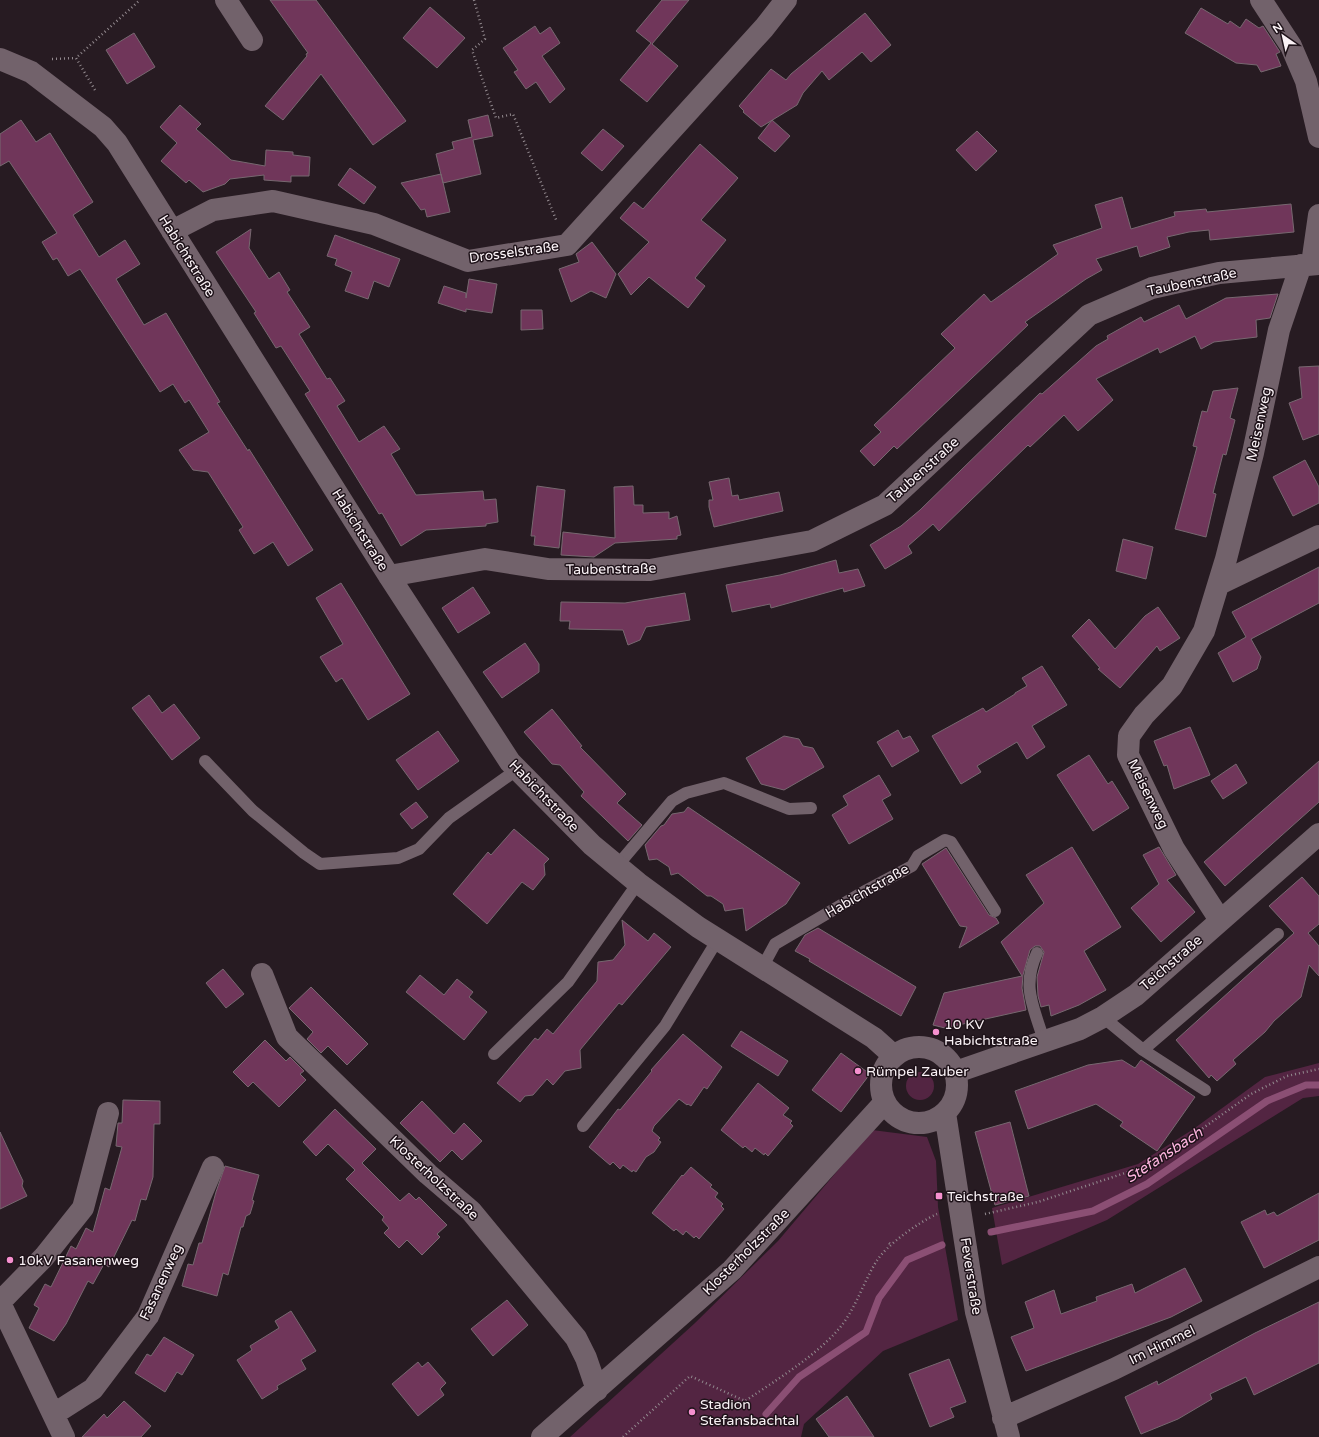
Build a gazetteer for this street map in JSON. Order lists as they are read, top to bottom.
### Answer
{
  "streets": {
    "street": [
      "Drosselstraße",
      "Habichtstraße",
      "Taubenstraße",
      "Meisenweg",
      "Teichstraße",
      "Klosterholzstraße",
      "Feverstraße",
      "Fasanenweg",
      "Im Himmel"
    ]
  },
  "crossings": [
    ["Drosselstraße", "Habichtstraße"],
    ["Habichtstraße", "Taubenstraße"],
    ["Habichtstraße", "Teichstraße"],
    ["Habichtstraße", "Klosterholzstraße"],
    ["Habichtstraße", "Feverstraße"],
    ["Taubenstraße", "Meisenweg"],
    ["Meisenweg", "Teichstraße"],
    ["Teichstraße", "Klosterholzstraße"],
    ["Teichstraße", "Feverstraße"],
    ["Klosterholzstraße", "Feverstraße"],
    ["Feverstraße", "Im Himmel"]
  ],
  "water": ["Stefansbach"],
  "places": {
    "other": [
      "10 KV Habichtstraße",
      "Rümpel Zauber",
      "10kV Fasanenweg",
      "Stadion Stefansbachtal"
    ],
    "transit": ["Teichstraße"]
  },
  "north": "top left"
}
